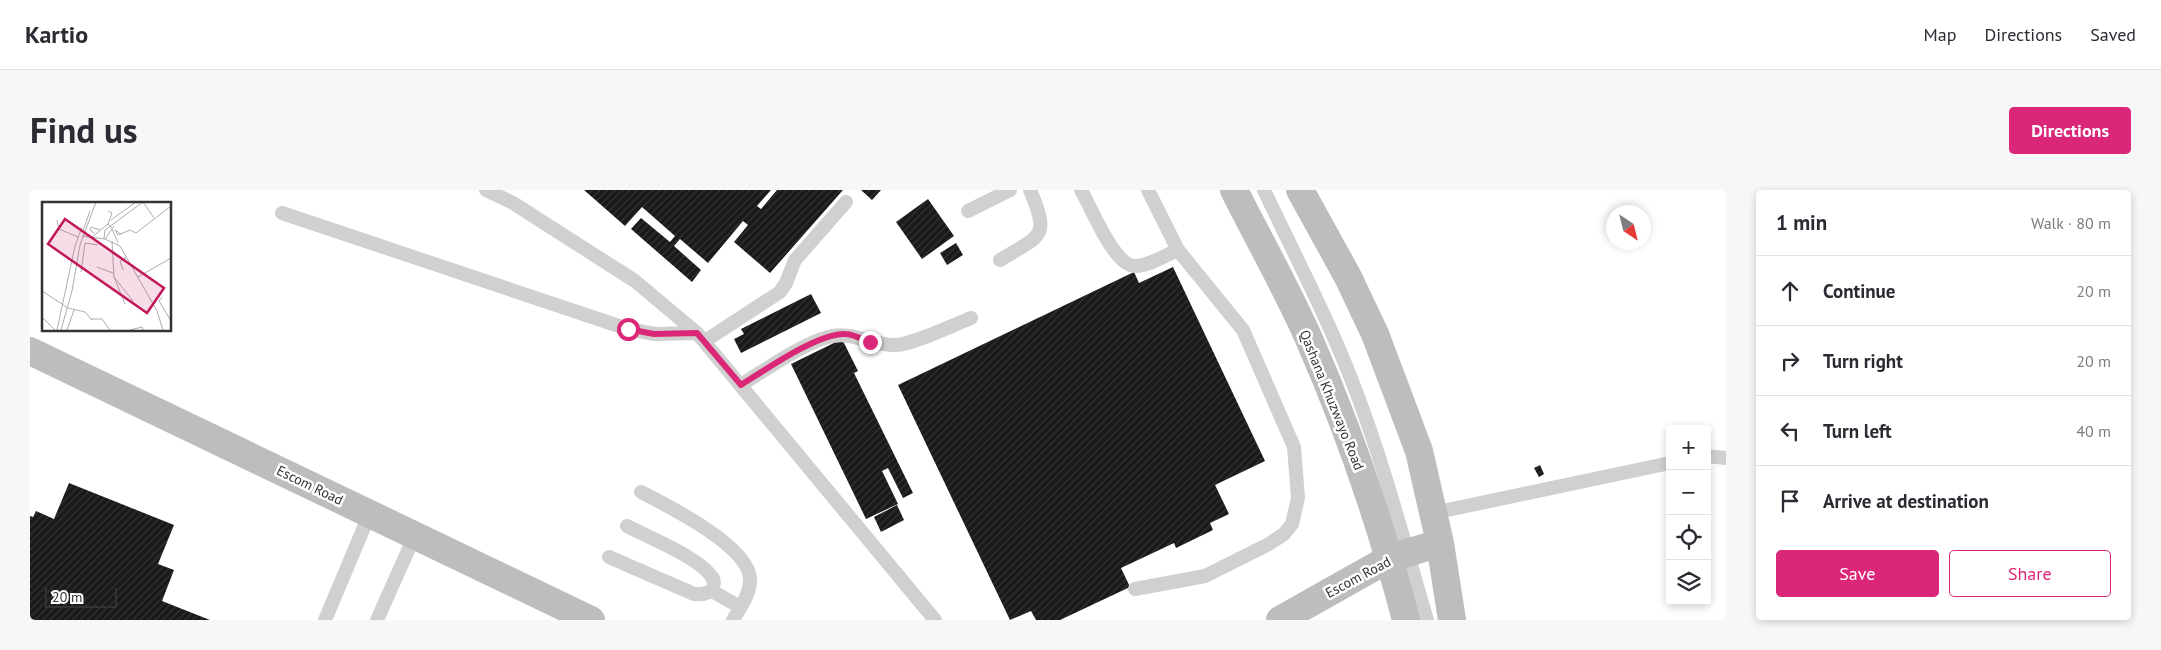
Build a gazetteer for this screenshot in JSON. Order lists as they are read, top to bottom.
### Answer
{
  "streets": {
    "main road": ["Qashana Khuzwayo Road", "Escom Road"]
  },
  "crossings": [
    ["Qashana Khuzwayo Road", "Escom Road"]
  ],
  "scale_bar": "20 m",
  "north": "bottom right",
  "page": {
    "header": "Kartio",
    "nav": ["Map", "Directions", "Saved"],
    "title": "Find us",
    "buttons": [
      "Directions",
      ["Save", "Share"]
    ],
    "heading": ["1 min", "Walk · 80 m"],
    "list": [
      ["Continue", "20 m"],
      ["Turn right", "20 m"],
      ["Turn left", "40 m"],
      "Arrive at destination"
    ],
    "map_buttons": ["+", "−"],
    "scale": "20 m"
  }
}
